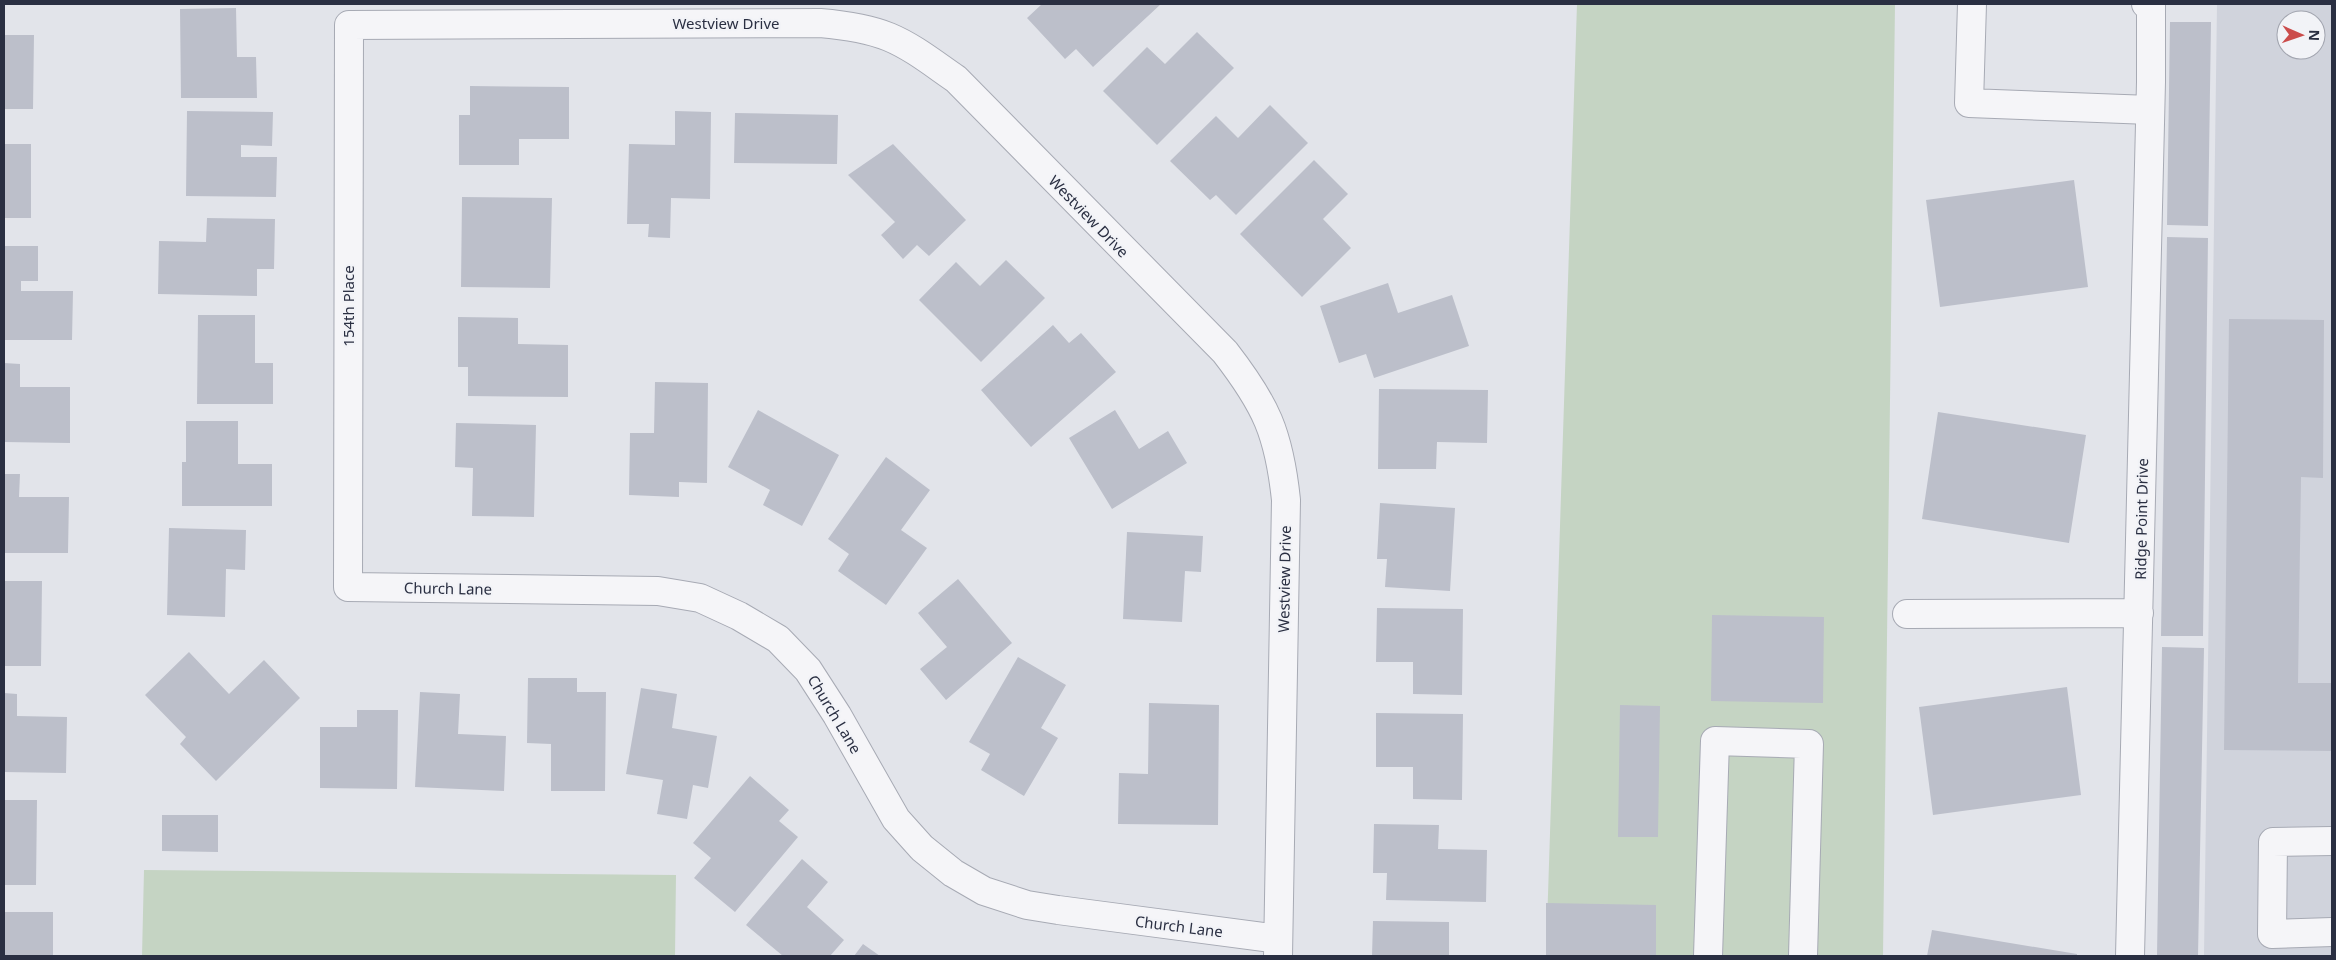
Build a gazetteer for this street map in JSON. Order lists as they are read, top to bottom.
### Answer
{
  "streets": {
    "street": [
      "Westview Drive",
      "154th Place",
      "Ridge Point Drive",
      "Church Lane"
    ]
  },
  "crossings": [
    ["Westview Drive", "154th Place"],
    ["Westview Drive", "Church Lane"],
    ["154th Place", "Church Lane"]
  ],
  "north": "right"
}
